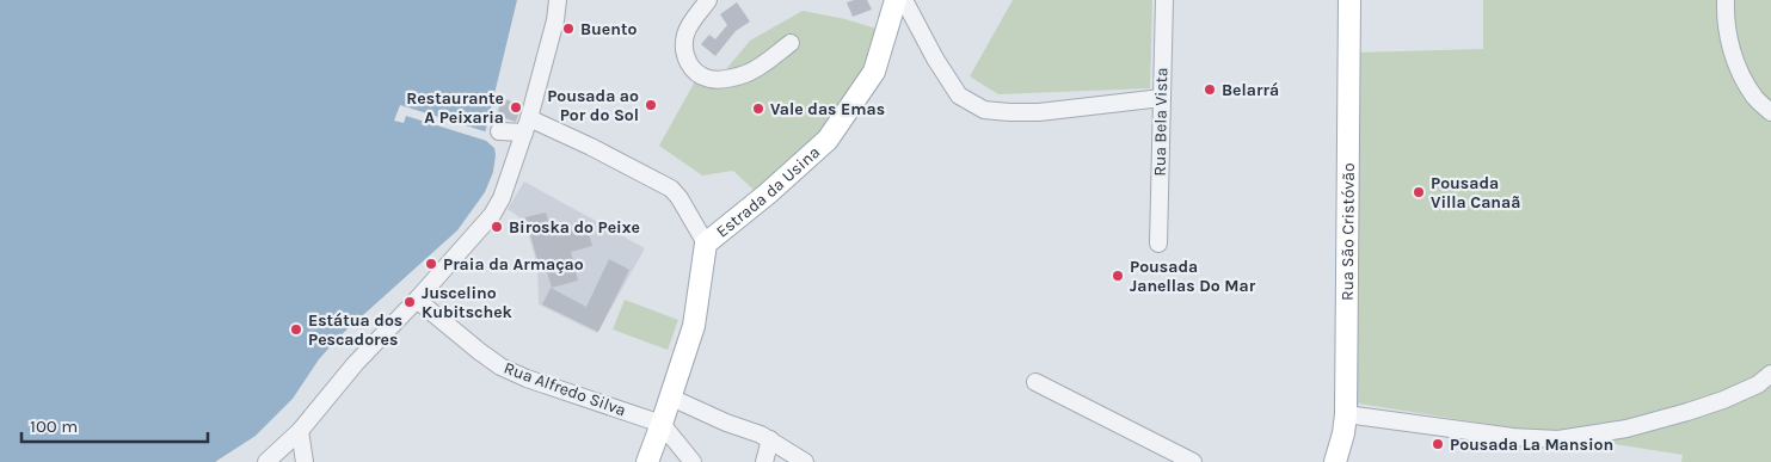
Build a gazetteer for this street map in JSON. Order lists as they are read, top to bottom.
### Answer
{
  "streets": {
    "main road": ["Estrada da Usina", "Rua São Cristóvão"],
    "street": ["Rua Bela Vista", "Rua Alfredo Silva"]
  },
  "crossings": [
    ["Estrada da Usina", "Rua Alfredo Silva"]
  ],
  "places": [
    "Buento",
    "Belarrá",
    "Pousada ao Por do Sol",
    "Restaurante A Peixaria",
    "Vale das Emas",
    "Pousada Villa Canaã",
    "Biroska do Peixe",
    "Praia da Armaçao",
    "Pousada Janellas Do Mar",
    "Juscelino Kubitschek",
    "Estátua dos Pescadores",
    "Pousada La Mansion"
  ],
  "scale_bar": "100 m"
}
